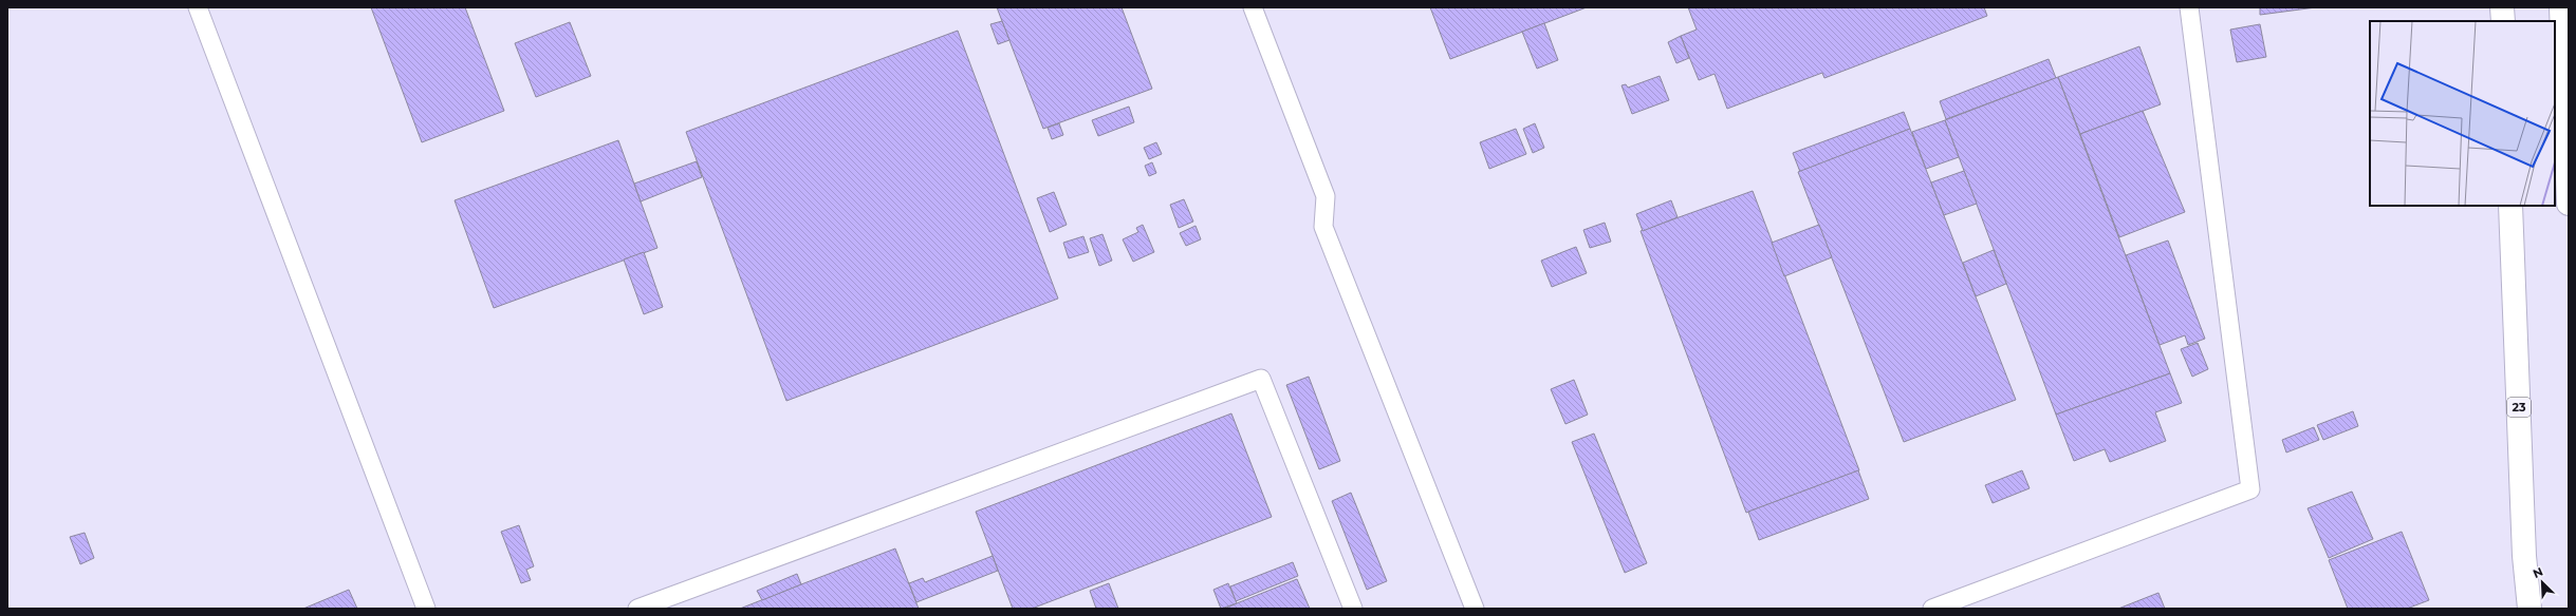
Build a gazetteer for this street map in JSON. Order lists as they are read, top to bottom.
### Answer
{
  "streets": {
    "highway": ["23"]
  },
  "north": "top left"
}
